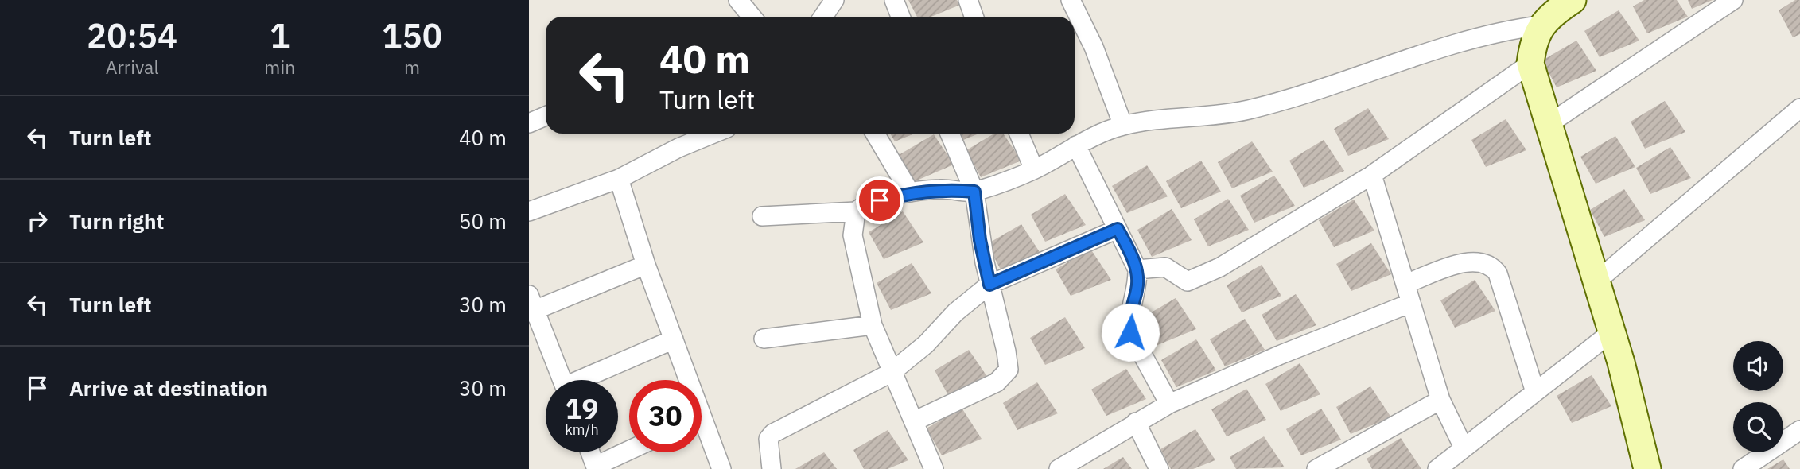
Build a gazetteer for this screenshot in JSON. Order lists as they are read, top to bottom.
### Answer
{
  "page": {
    "eta": [
      "20:54",
      "Arrival",
      "1",
      "min",
      "150",
      "m"
    ],
    "turn": ["40 m", "Turn left"],
    "list": [
      {
        "name": "Turn left",
        "value": "40 m"
      },
      {
        "name": "Turn right",
        "value": "50 m"
      },
      {
        "name": "Turn left",
        "value": "30 m"
      },
      {
        "name": "Arrive at destination",
        "value": "30 m"
      }
    ],
    "speed": "19 km/h",
    "limit": "30"
  }
}
